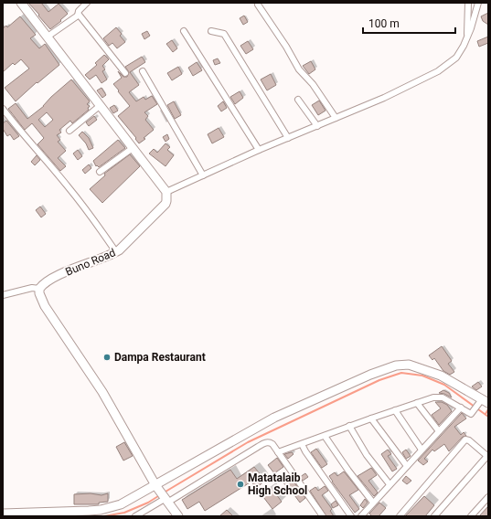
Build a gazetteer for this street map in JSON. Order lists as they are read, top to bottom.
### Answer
{
  "streets": {
    "street": ["Buno Road"]
  },
  "places": ["Dampa Restaurant", "Matatalaib High School"],
  "scale_bar": "100 m"
}
